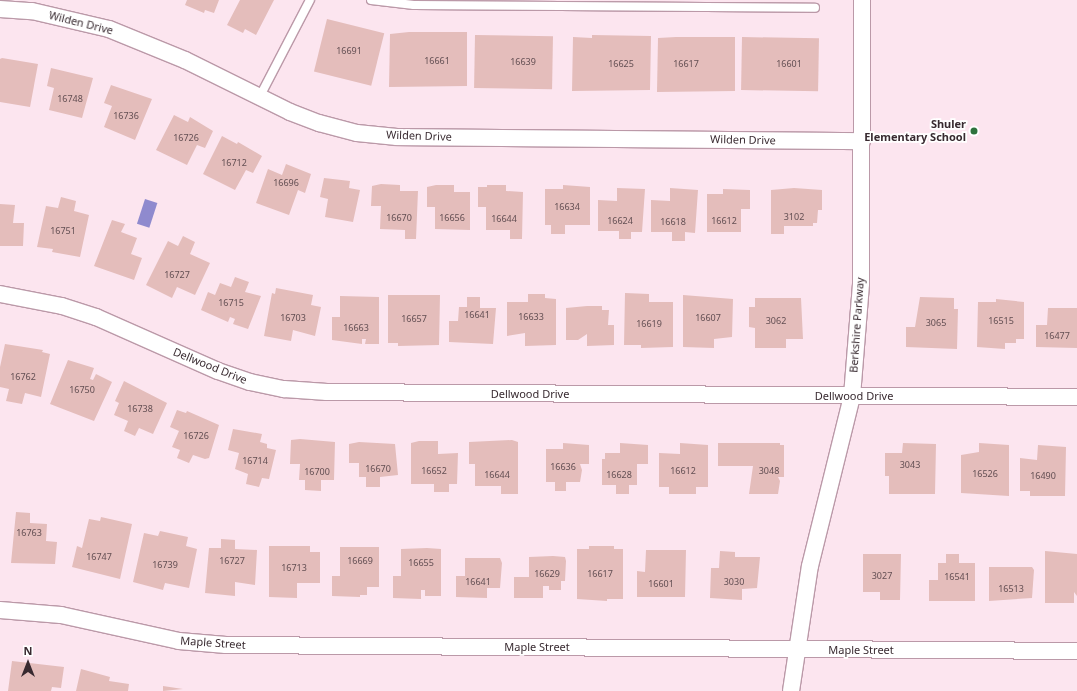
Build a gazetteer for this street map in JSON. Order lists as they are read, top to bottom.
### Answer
{
  "streets": {
    "street": [
      "Wilden Drive",
      "Berkshire Parkway",
      "Dellwood Drive",
      "Maple Street"
    ]
  },
  "crossings": [
    ["Wilden Drive", "Berkshire Parkway"],
    ["Berkshire Parkway", "Dellwood Drive"],
    ["Berkshire Parkway", "Maple Street"]
  ],
  "places": ["Shuler Elementary School"],
  "house_numbers": [
    "16691",
    "16661",
    "16639",
    "16625",
    "16617",
    "16601",
    "16748",
    "16736",
    "16726",
    "16712",
    "16696",
    "16634",
    "3102",
    "16670",
    "16656",
    "16644",
    "16624",
    "16612",
    "16618",
    "16751",
    "16727",
    "16715",
    "16641",
    "16633",
    "16703",
    "16607",
    "16657",
    "3062",
    "16515",
    "3065",
    "16619",
    "16663",
    "16477",
    "16762",
    "16750",
    "16738",
    "16726",
    "16714",
    "3043",
    "16636",
    "16670",
    "16652",
    "16612",
    "3048",
    "16700",
    "16526",
    "16644",
    "16628",
    "16490",
    "16763",
    "16747",
    "16727",
    "16669",
    "16655",
    "16739",
    "16713",
    "16629",
    "16617",
    "3027",
    "16541",
    "16641",
    "3030",
    "16601",
    "16513"
  ],
  "north": "top"
}
